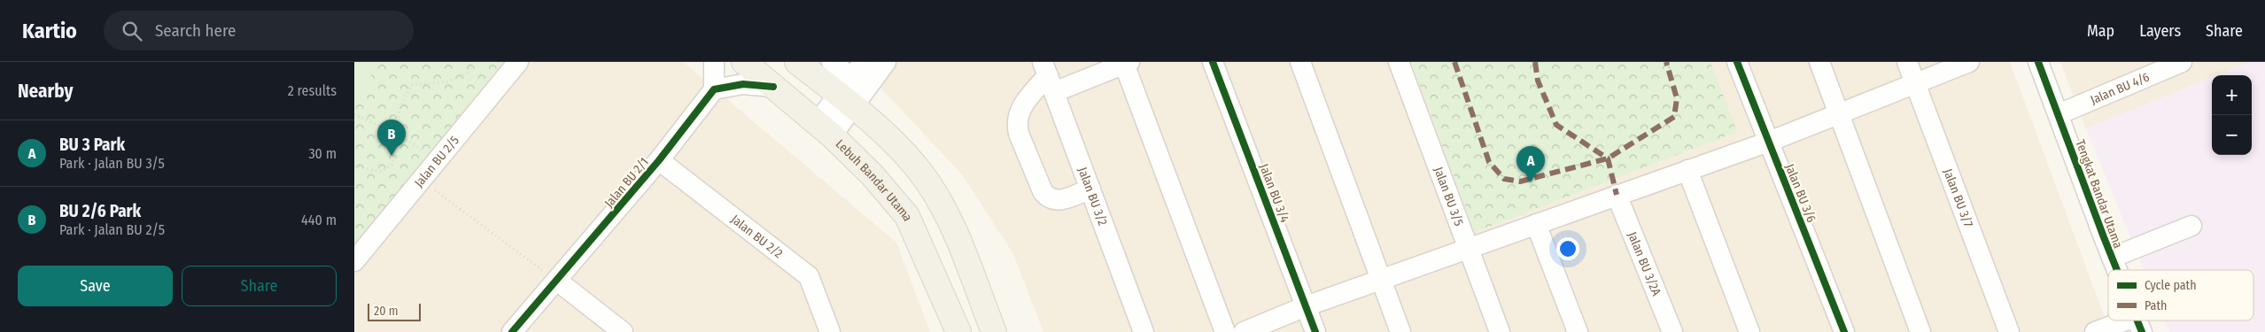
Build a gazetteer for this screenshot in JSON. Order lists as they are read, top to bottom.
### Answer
{
  "streets": {
    "main road": ["Lebuh Bandar Utama"],
    "street": [
      "Jalan BU 4/6",
      "Jalan BU 2/5",
      "Jalan BU 2/1",
      "Jalan BU 3/4",
      "Jalan BU 3/6",
      "Tengkat Bandar Utama",
      "Jalan BU 3/2",
      "Jalan BU 3/5",
      "Jalan BU 3/7",
      "Jalan BU 2/2",
      "Jalan BU 3/2A"
    ]
  },
  "crossings": [
    ["Jalan BU 4/6", "Tengkat Bandar Utama"],
    ["Jalan BU 2/1", "Jalan BU 2/2"]
  ],
  "legend": ["Cycle path", "Path"],
  "scale_bar": "20 m",
  "page": {
    "header": "Kartio",
    "search": "Search here",
    "nav": ["Map", "Layers", "Share"],
    "heading": ["Nearby", "2 results"],
    "map_buttons": ["+", "−"],
    "list": [
      {
        "mark": "A",
        "name": "BU 3 Park",
        "note": "Park · Jalan BU 3/5",
        "value": "30 m"
      },
      {
        "mark": "B",
        "name": "BU 2/6 Park",
        "note": "Park · Jalan BU 2/5",
        "value": "440 m"
      }
    ],
    "pins": ["B", "A"],
    "buttons": ["Save", "Share"],
    "scale": "20 m"
  }
}
